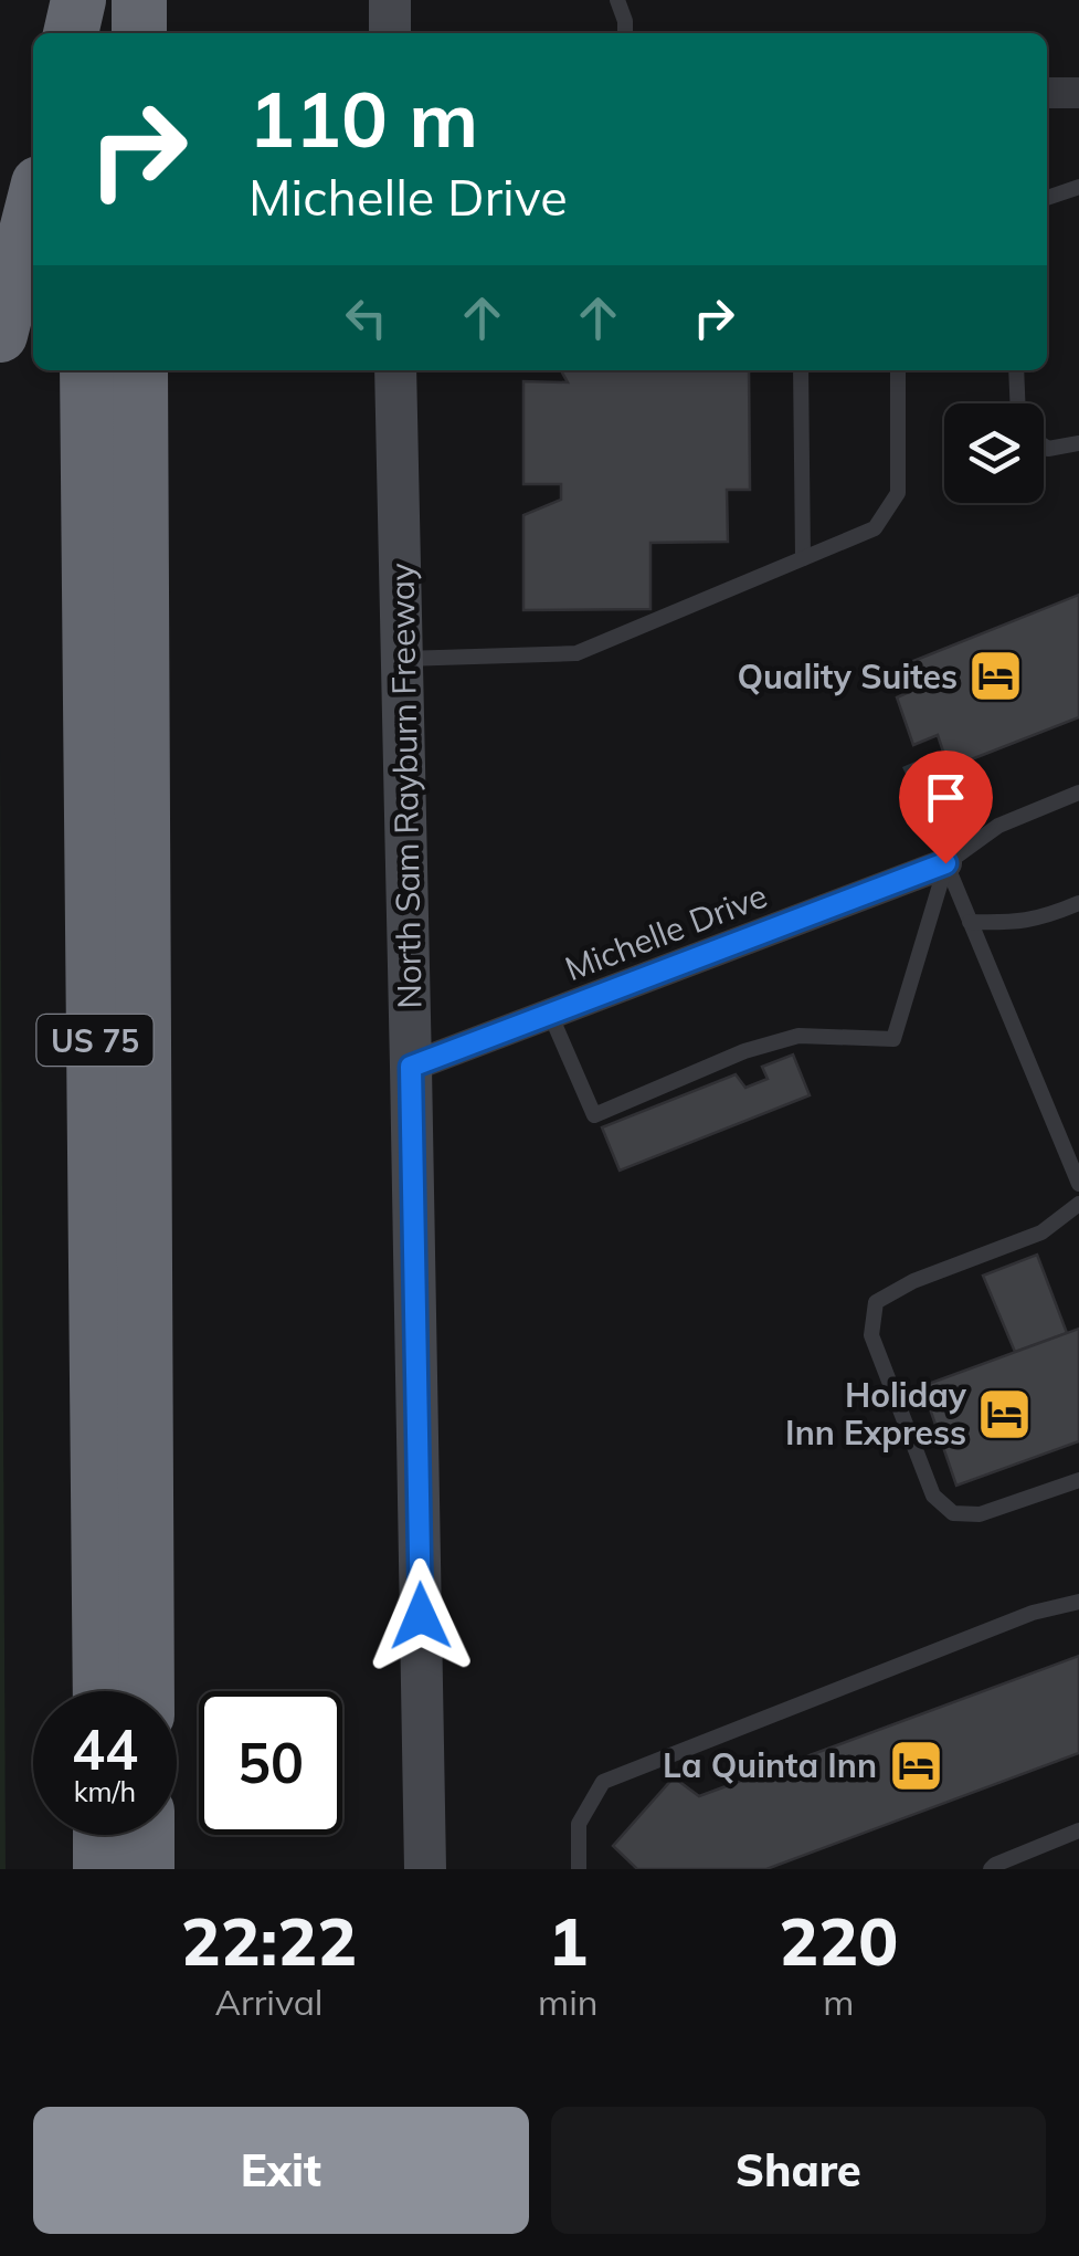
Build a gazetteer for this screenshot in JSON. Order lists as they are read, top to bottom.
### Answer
{
  "streets": {
    "highway": ["US 75"],
    "main road": ["North Sam Rayburn Freeway"],
    "street": ["Michelle Drive"]
  },
  "crossings": [
    ["North Sam Rayburn Freeway", "Michelle Drive"]
  ],
  "places": {
    "hotel": ["Quality Suites", "Holiday Inn Express", "La Quinta Inn"]
  },
  "page": {
    "turn": ["110 m", "Michelle Drive"],
    "speed": "44 km/h",
    "limit": "50",
    "eta": [
      "22:22",
      "Arrival",
      "1",
      "min",
      "220",
      "m"
    ],
    "buttons": ["Exit", "Share"]
  }
}
